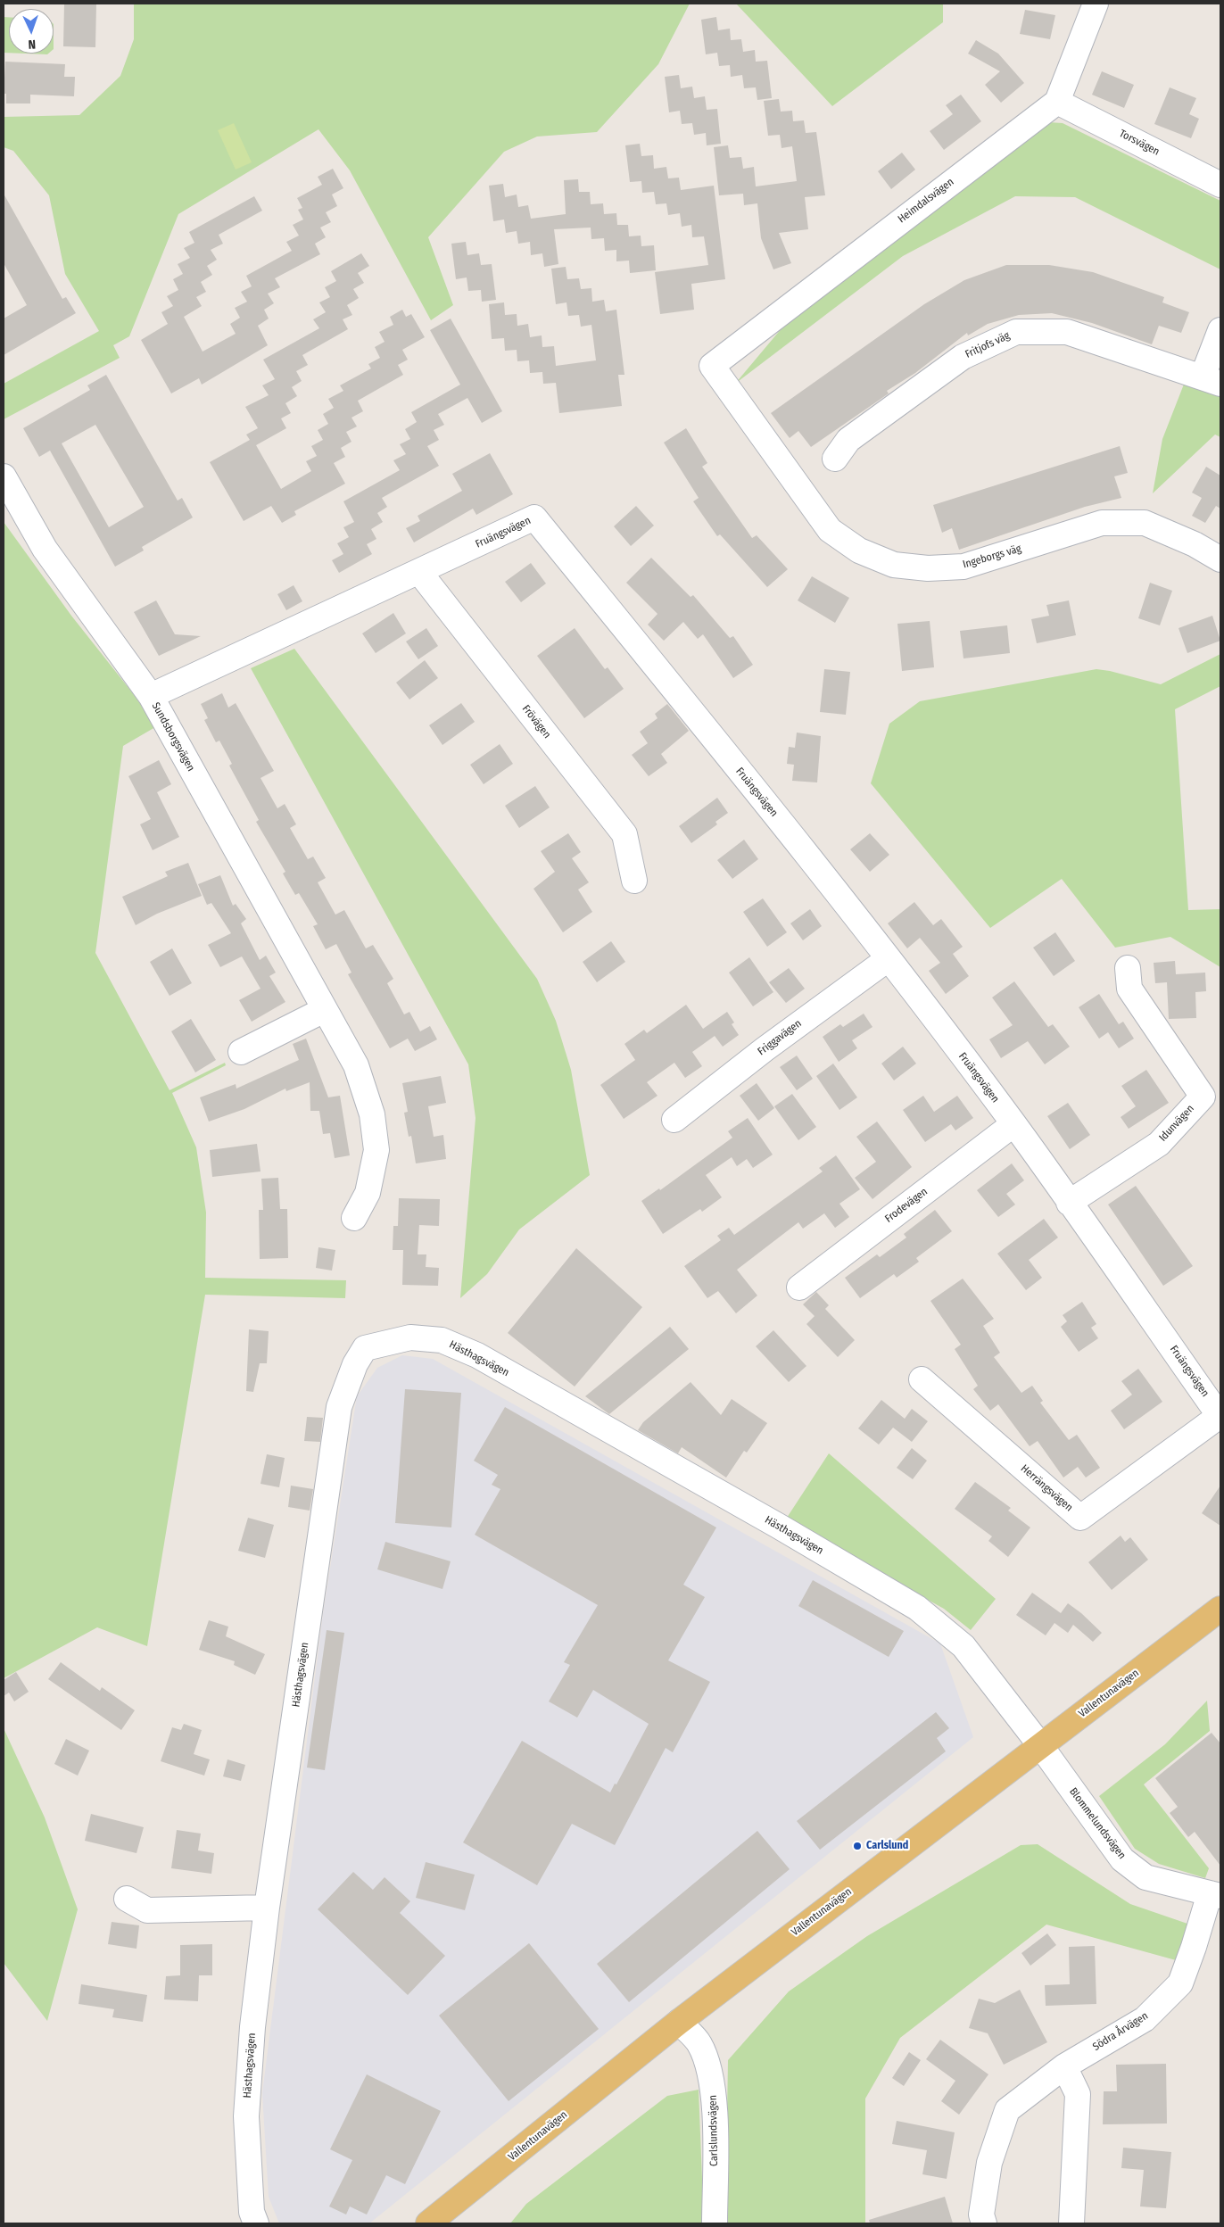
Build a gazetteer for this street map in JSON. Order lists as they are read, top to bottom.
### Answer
{
  "streets": {
    "main road": ["Vallentunavägen"],
    "street": [
      "Torsvägen",
      "Heimdalsvägen",
      "Fritjofs väg",
      "Fruängsvägen",
      "Ingeborgs väg",
      "Frövägen",
      "Sundsborgsvägen",
      "Friggavägen",
      "Idunvägen",
      "Frodevägen",
      "Hästhagsvägen",
      "Herrängsvägen",
      "Blommelundsvägen",
      "Södra Årvägen",
      "Carlslundsvägen"
    ]
  },
  "crossings": [
    ["Torsvägen", "Heimdalsvägen"],
    ["Heimdalsvägen", "Ingeborgs väg"],
    ["Fruängsvägen", "Frövägen"],
    ["Fruängsvägen", "Sundsborgsvägen"],
    ["Fruängsvägen", "Friggavägen"],
    ["Fruängsvägen", "Idunvägen"],
    ["Fruängsvägen", "Frodevägen"],
    ["Fruängsvägen", "Herrängsvägen"],
    ["Hästhagsvägen", "Vallentunavägen"],
    ["Hästhagsvägen", "Blommelundsvägen"],
    ["Vallentunavägen", "Blommelundsvägen"],
    ["Vallentunavägen", "Carlslundsvägen"],
    ["Blommelundsvägen", "Södra Årvägen"]
  ],
  "places": ["Carlslund"],
  "north": "bottom"
}
